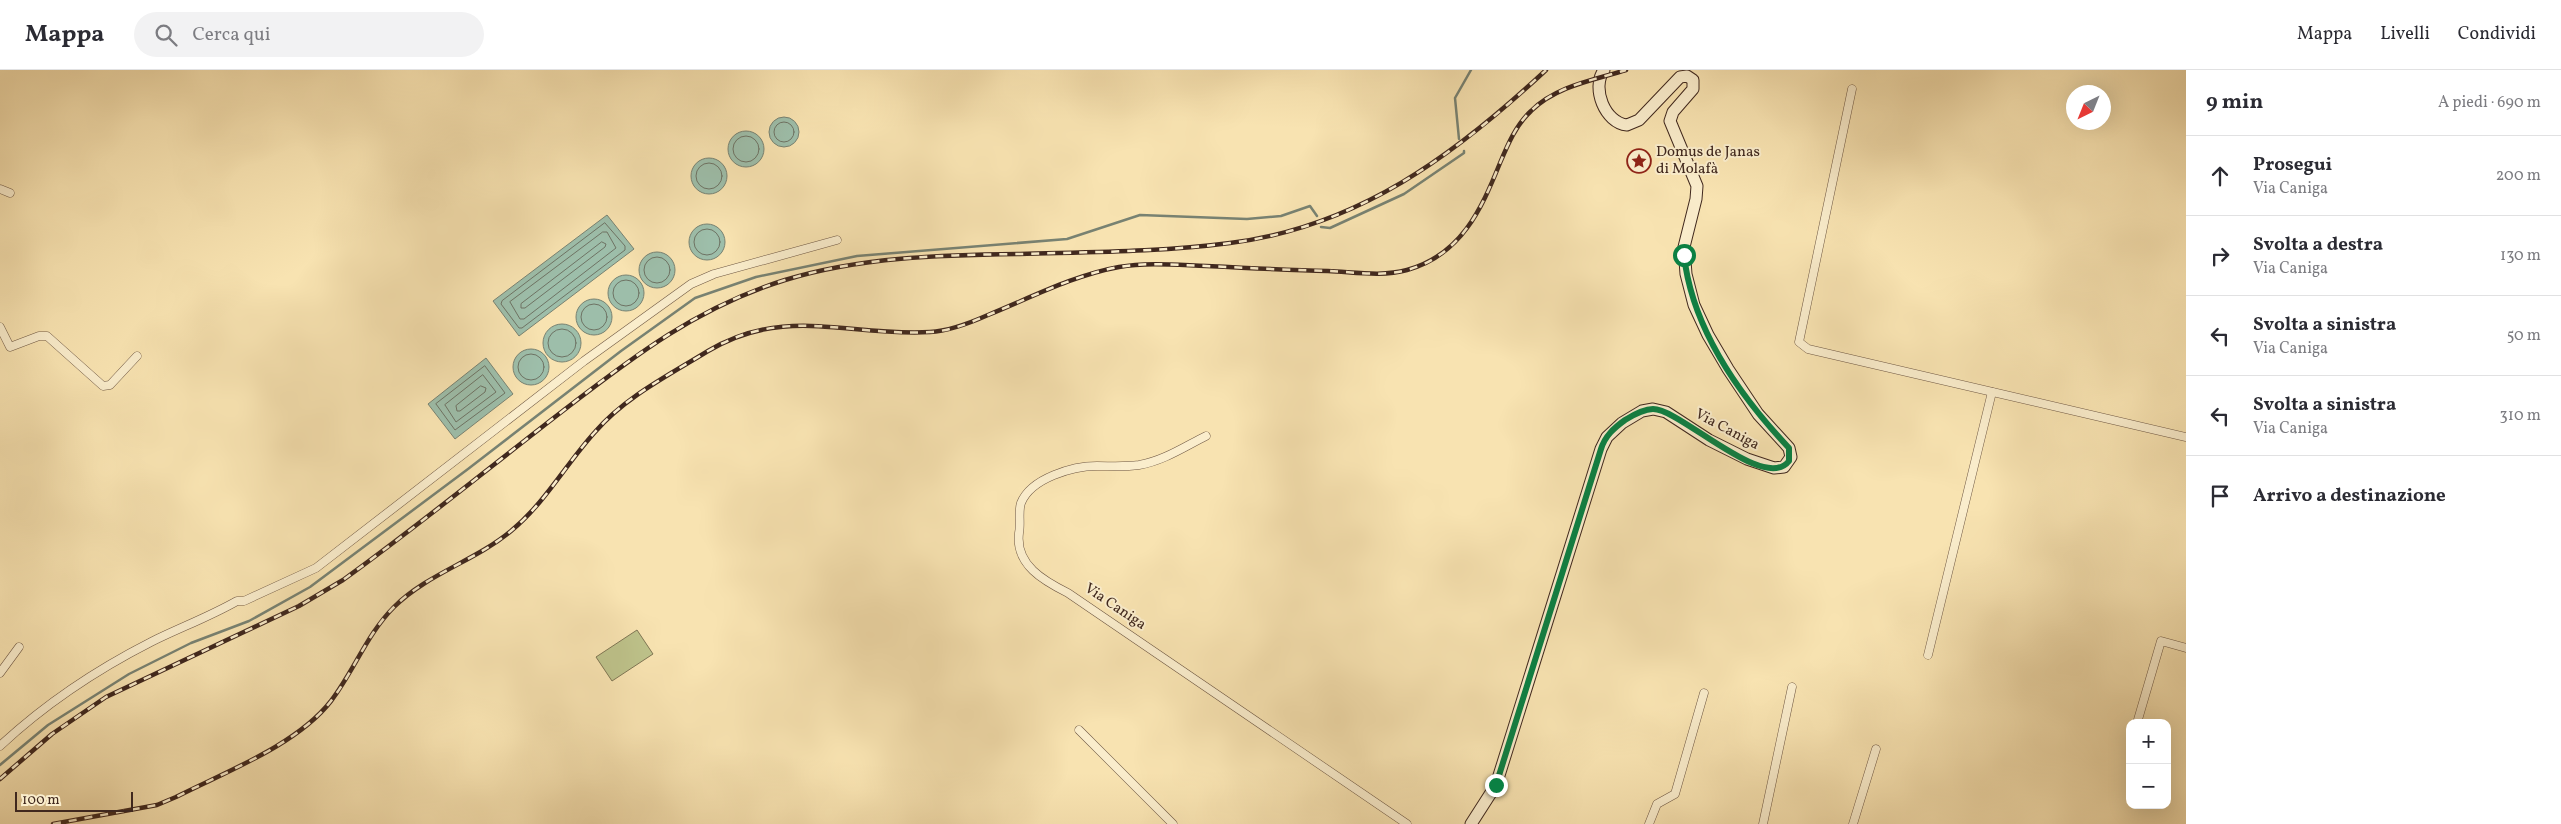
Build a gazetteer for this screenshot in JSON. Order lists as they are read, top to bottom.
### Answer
{
  "streets": {
    "street": ["Via Caniga"]
  },
  "places": {
    "place": ["Domus de Janas di Molafà"]
  },
  "scale_bar": "100 m",
  "north": "bottom left",
  "page": {
    "header": "Mappa",
    "search": "Cerca qui",
    "nav": ["Mappa", "Livelli", "Condividi"],
    "heading": ["9 min", "A piedi · 690 m"],
    "list": [
      ["Prosegui", "Via Caniga", "200 m"],
      ["Svolta a destra", "Via Caniga", "130 m"],
      ["Svolta a sinistra", "Via Caniga", "50 m"],
      ["Svolta a sinistra", "Via Caniga", "310 m"],
      "Arrivo a destinazione"
    ],
    "map_buttons": ["+", "−"],
    "scale": "100 m"
  }
}
